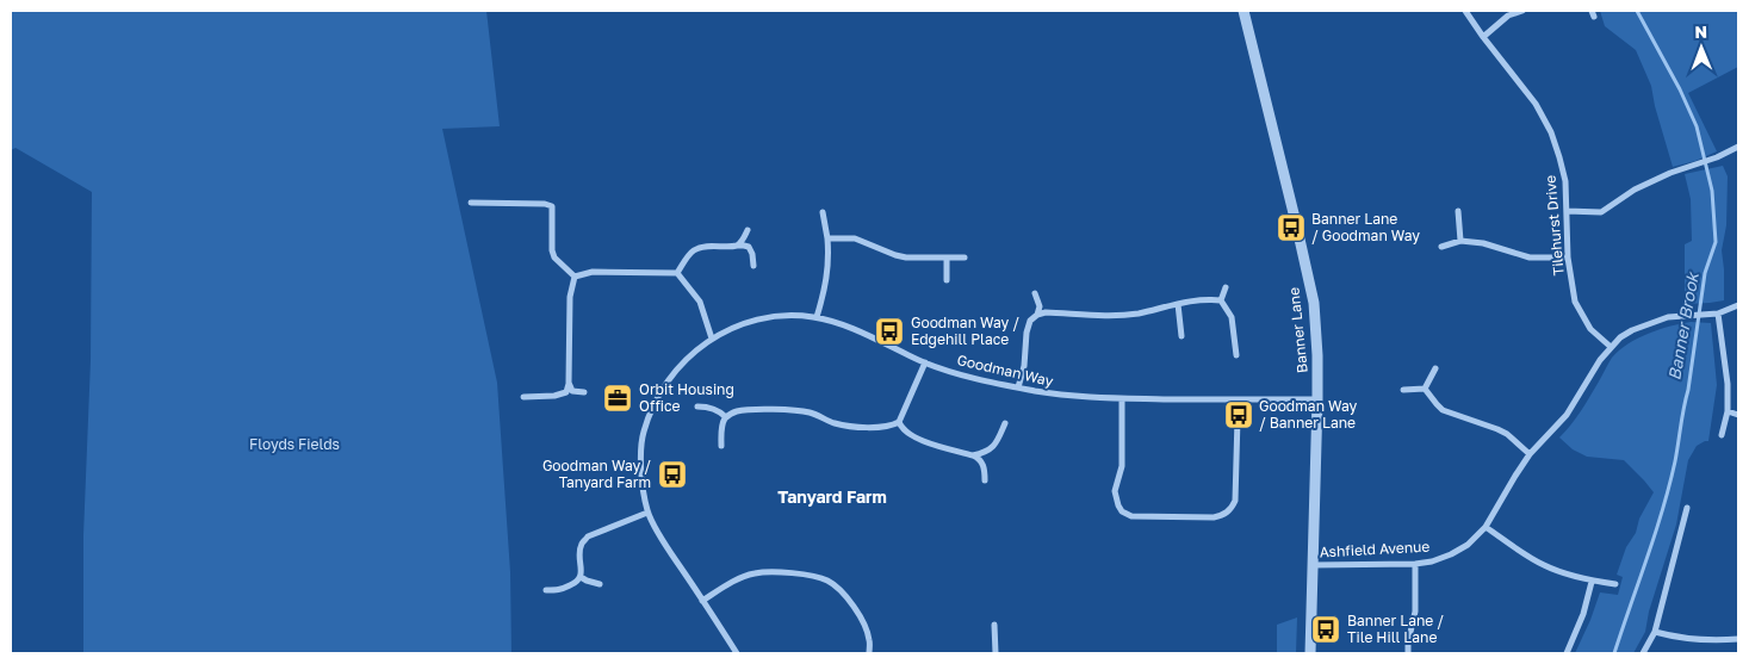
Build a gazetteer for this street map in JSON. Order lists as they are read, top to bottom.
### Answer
{
  "streets": {
    "street": [
      "Tilehurst Drive",
      "Banner Lane",
      "Goodman Way",
      "Ashfield Avenue"
    ]
  },
  "crossings": [
    ["Tilehurst Drive", "Ashfield Avenue"],
    ["Banner Lane", "Goodman Way"],
    ["Banner Lane", "Ashfield Avenue"]
  ],
  "districts": ["Tanyard Farm"],
  "water": ["Banner Brook"],
  "parks": ["Floyds Fields"],
  "places": {
    "bus stop": [
      "Banner Lane / Goodman Way",
      "Goodman Way / Edgehill Place",
      "Goodman Way / Banner Lane",
      "Goodman Way / Tanyard Farm",
      "Banner Lane / Tile Hill Lane"
    ],
    "office": ["Orbit Housing Office"]
  },
  "north": "top"
}
